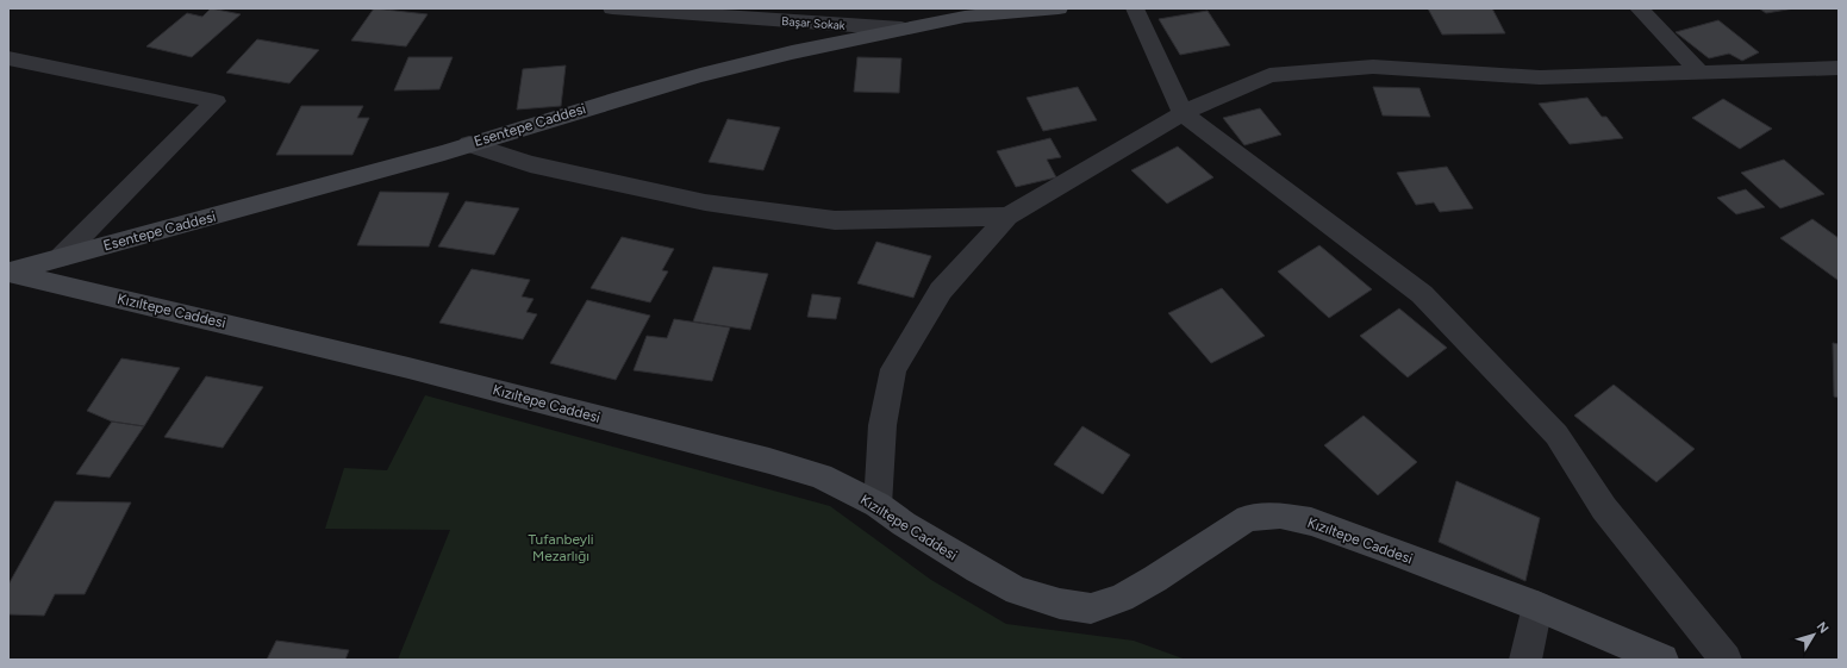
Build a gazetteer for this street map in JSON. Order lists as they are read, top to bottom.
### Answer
{
  "streets": {
    "street": ["Başar Sokak", "Esentepe Caddesi", "Kızıltepe Caddesi"]
  },
  "crossings": [
    ["Başar Sokak", "Esentepe Caddesi"],
    ["Esentepe Caddesi", "Kızıltepe Caddesi"]
  ],
  "parks": ["Tufanbeyli Mezarlığı"],
  "north": "top right"
}
